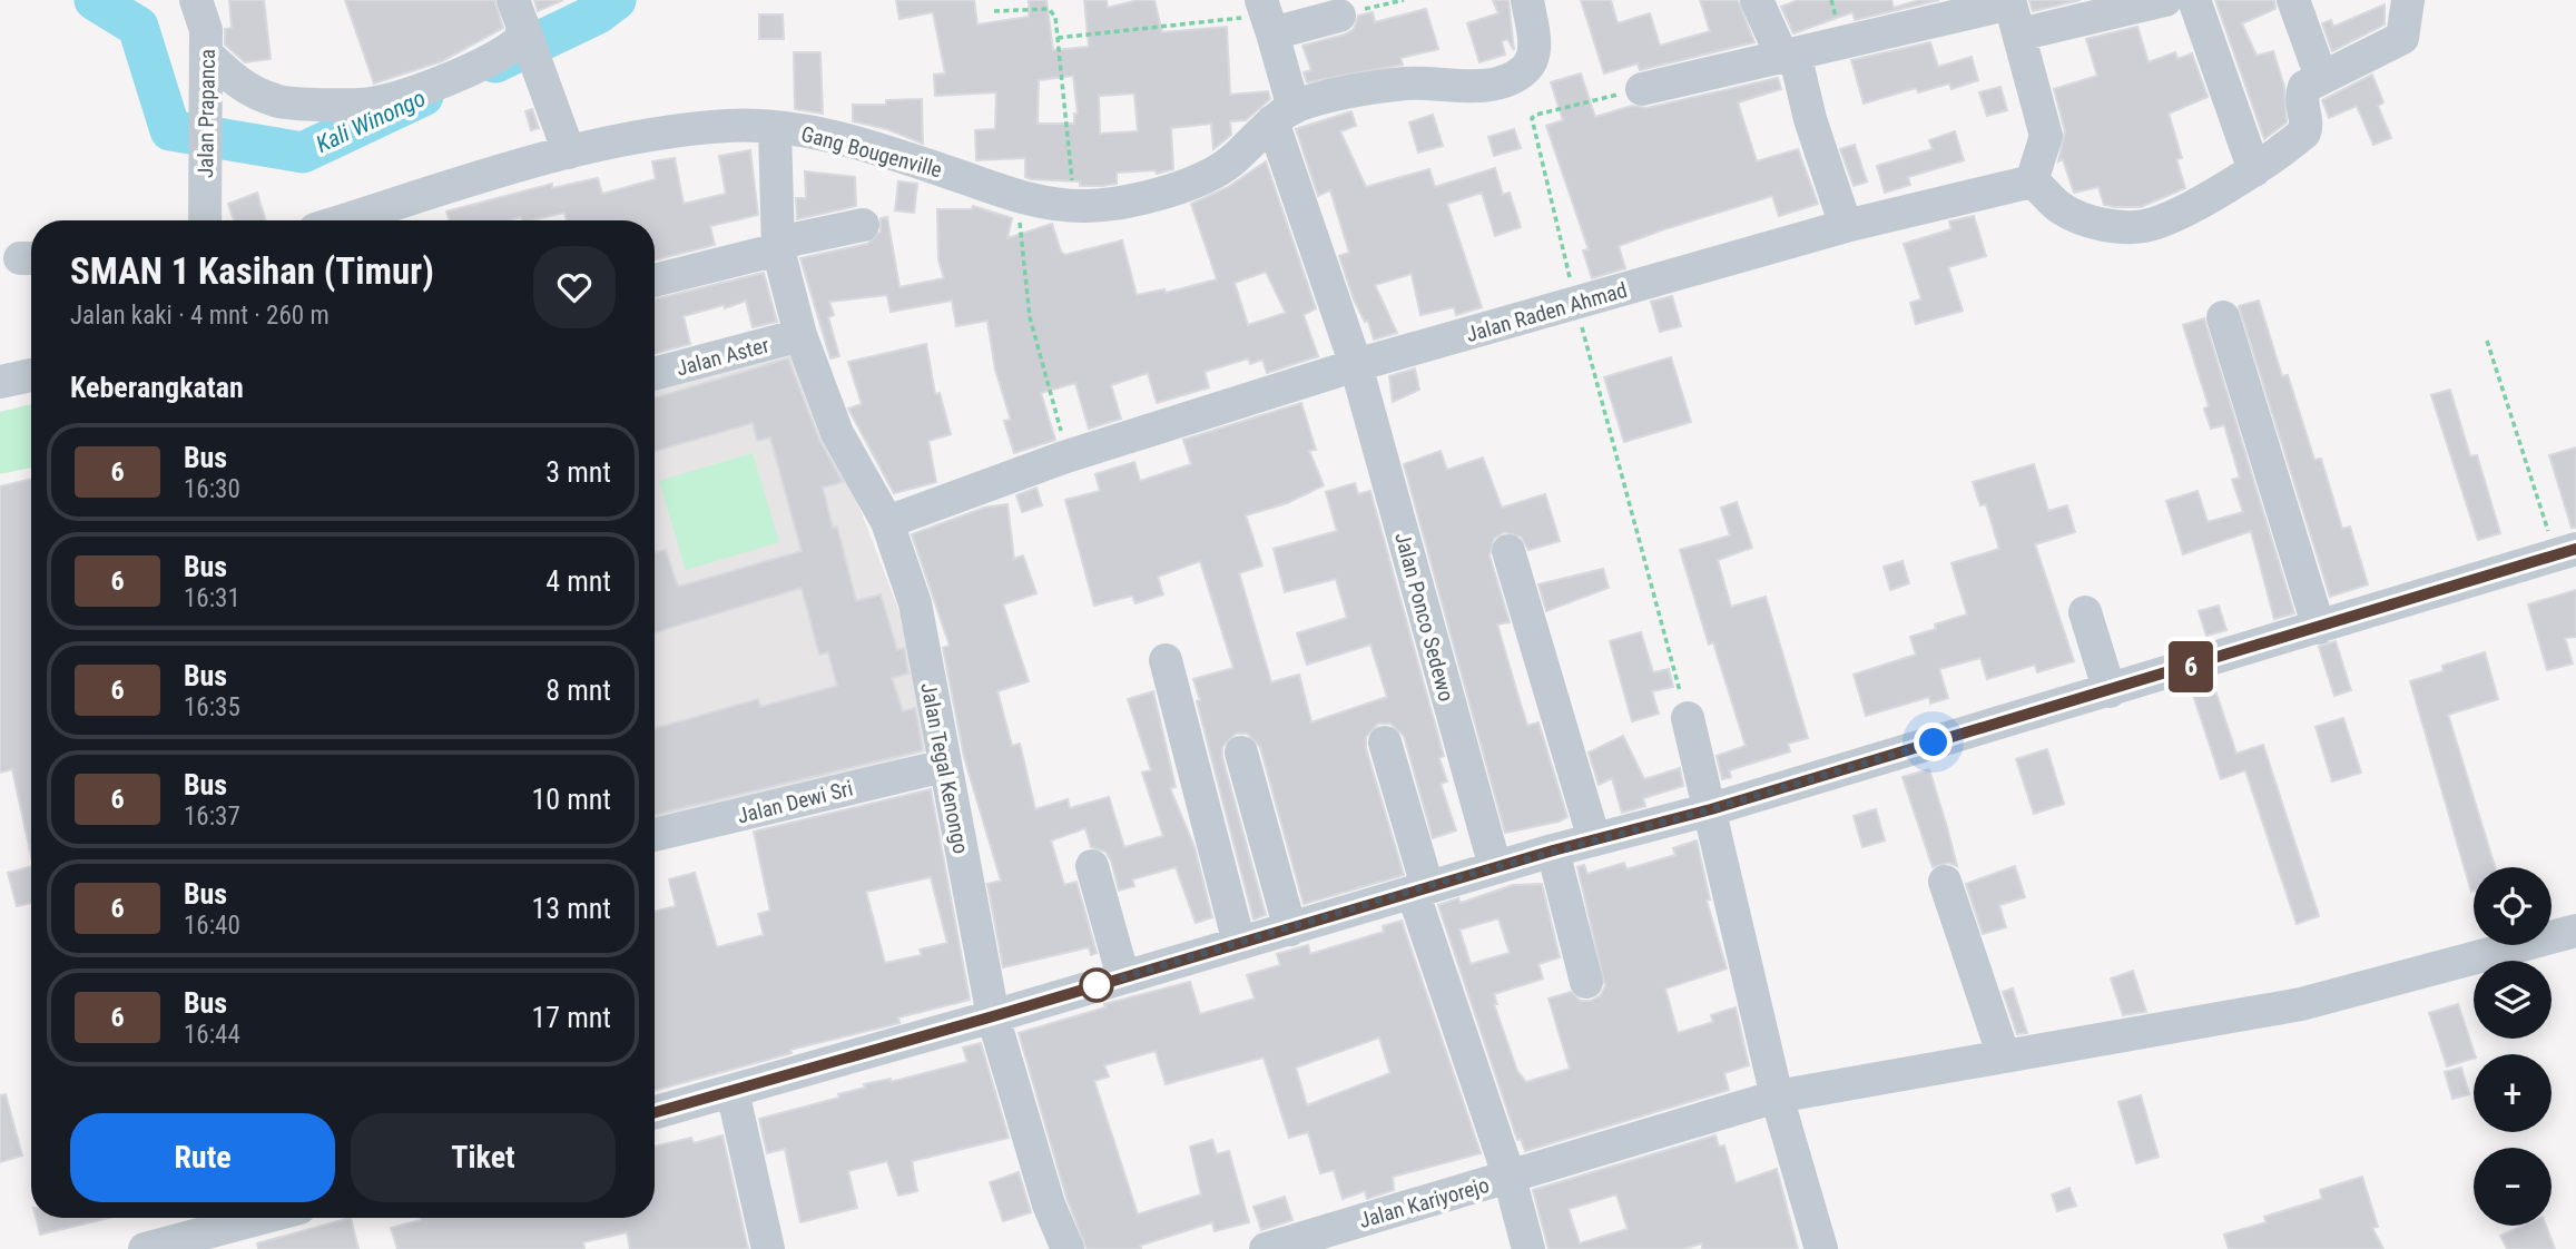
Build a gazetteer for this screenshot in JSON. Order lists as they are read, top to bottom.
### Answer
{
  "streets": {
    "street": [
      "Jalan Prapanca",
      "Gang Bougenville",
      "Jalan Raden Ahmad",
      "Jalan Aster",
      "Jalan Ponco Sedewo",
      "Jalan Tegal Kenongo",
      "Jalan Dewi Sri",
      "Jalan Kariyorejo"
    ]
  },
  "crossings": [
    ["Gang Bougenville", "Jalan Ponco Sedewo"],
    ["Gang Bougenville", "Jalan Tegal Kenongo"],
    ["Jalan Raden Ahmad", "Jalan Ponco Sedewo"],
    ["Jalan Raden Ahmad", "Jalan Tegal Kenongo"],
    ["Jalan Aster", "Jalan Tegal Kenongo"],
    ["Jalan Tegal Kenongo", "Jalan Dewi Sri"]
  ],
  "water": ["Kali Winongo"],
  "lines": ["bus line 6"],
  "page": {
    "on_map": "6",
    "heading": [
      ["SMAN 1 Kasihan (Timur)", "Jalan kaki · 4 mnt · 260 m"],
      "Keberangkatan"
    ],
    "list": [
      {
        "mark": "6",
        "name": "Bus",
        "note": "16:30",
        "value": "3 mnt"
      },
      {
        "mark": "6",
        "name": "Bus",
        "note": "16:31",
        "value": "4 mnt"
      },
      {
        "mark": "6",
        "name": "Bus",
        "note": "16:35",
        "value": "8 mnt"
      },
      {
        "mark": "6",
        "name": "Bus",
        "note": "16:37",
        "value": "10 mnt"
      },
      {
        "mark": "6",
        "name": "Bus",
        "note": "16:40",
        "value": "13 mnt"
      },
      {
        "mark": "6",
        "name": "Bus",
        "note": "16:44",
        "value": "17 mnt"
      }
    ],
    "map_buttons": ["+", "−"],
    "buttons": ["Rute", "Tiket"]
  }
}
